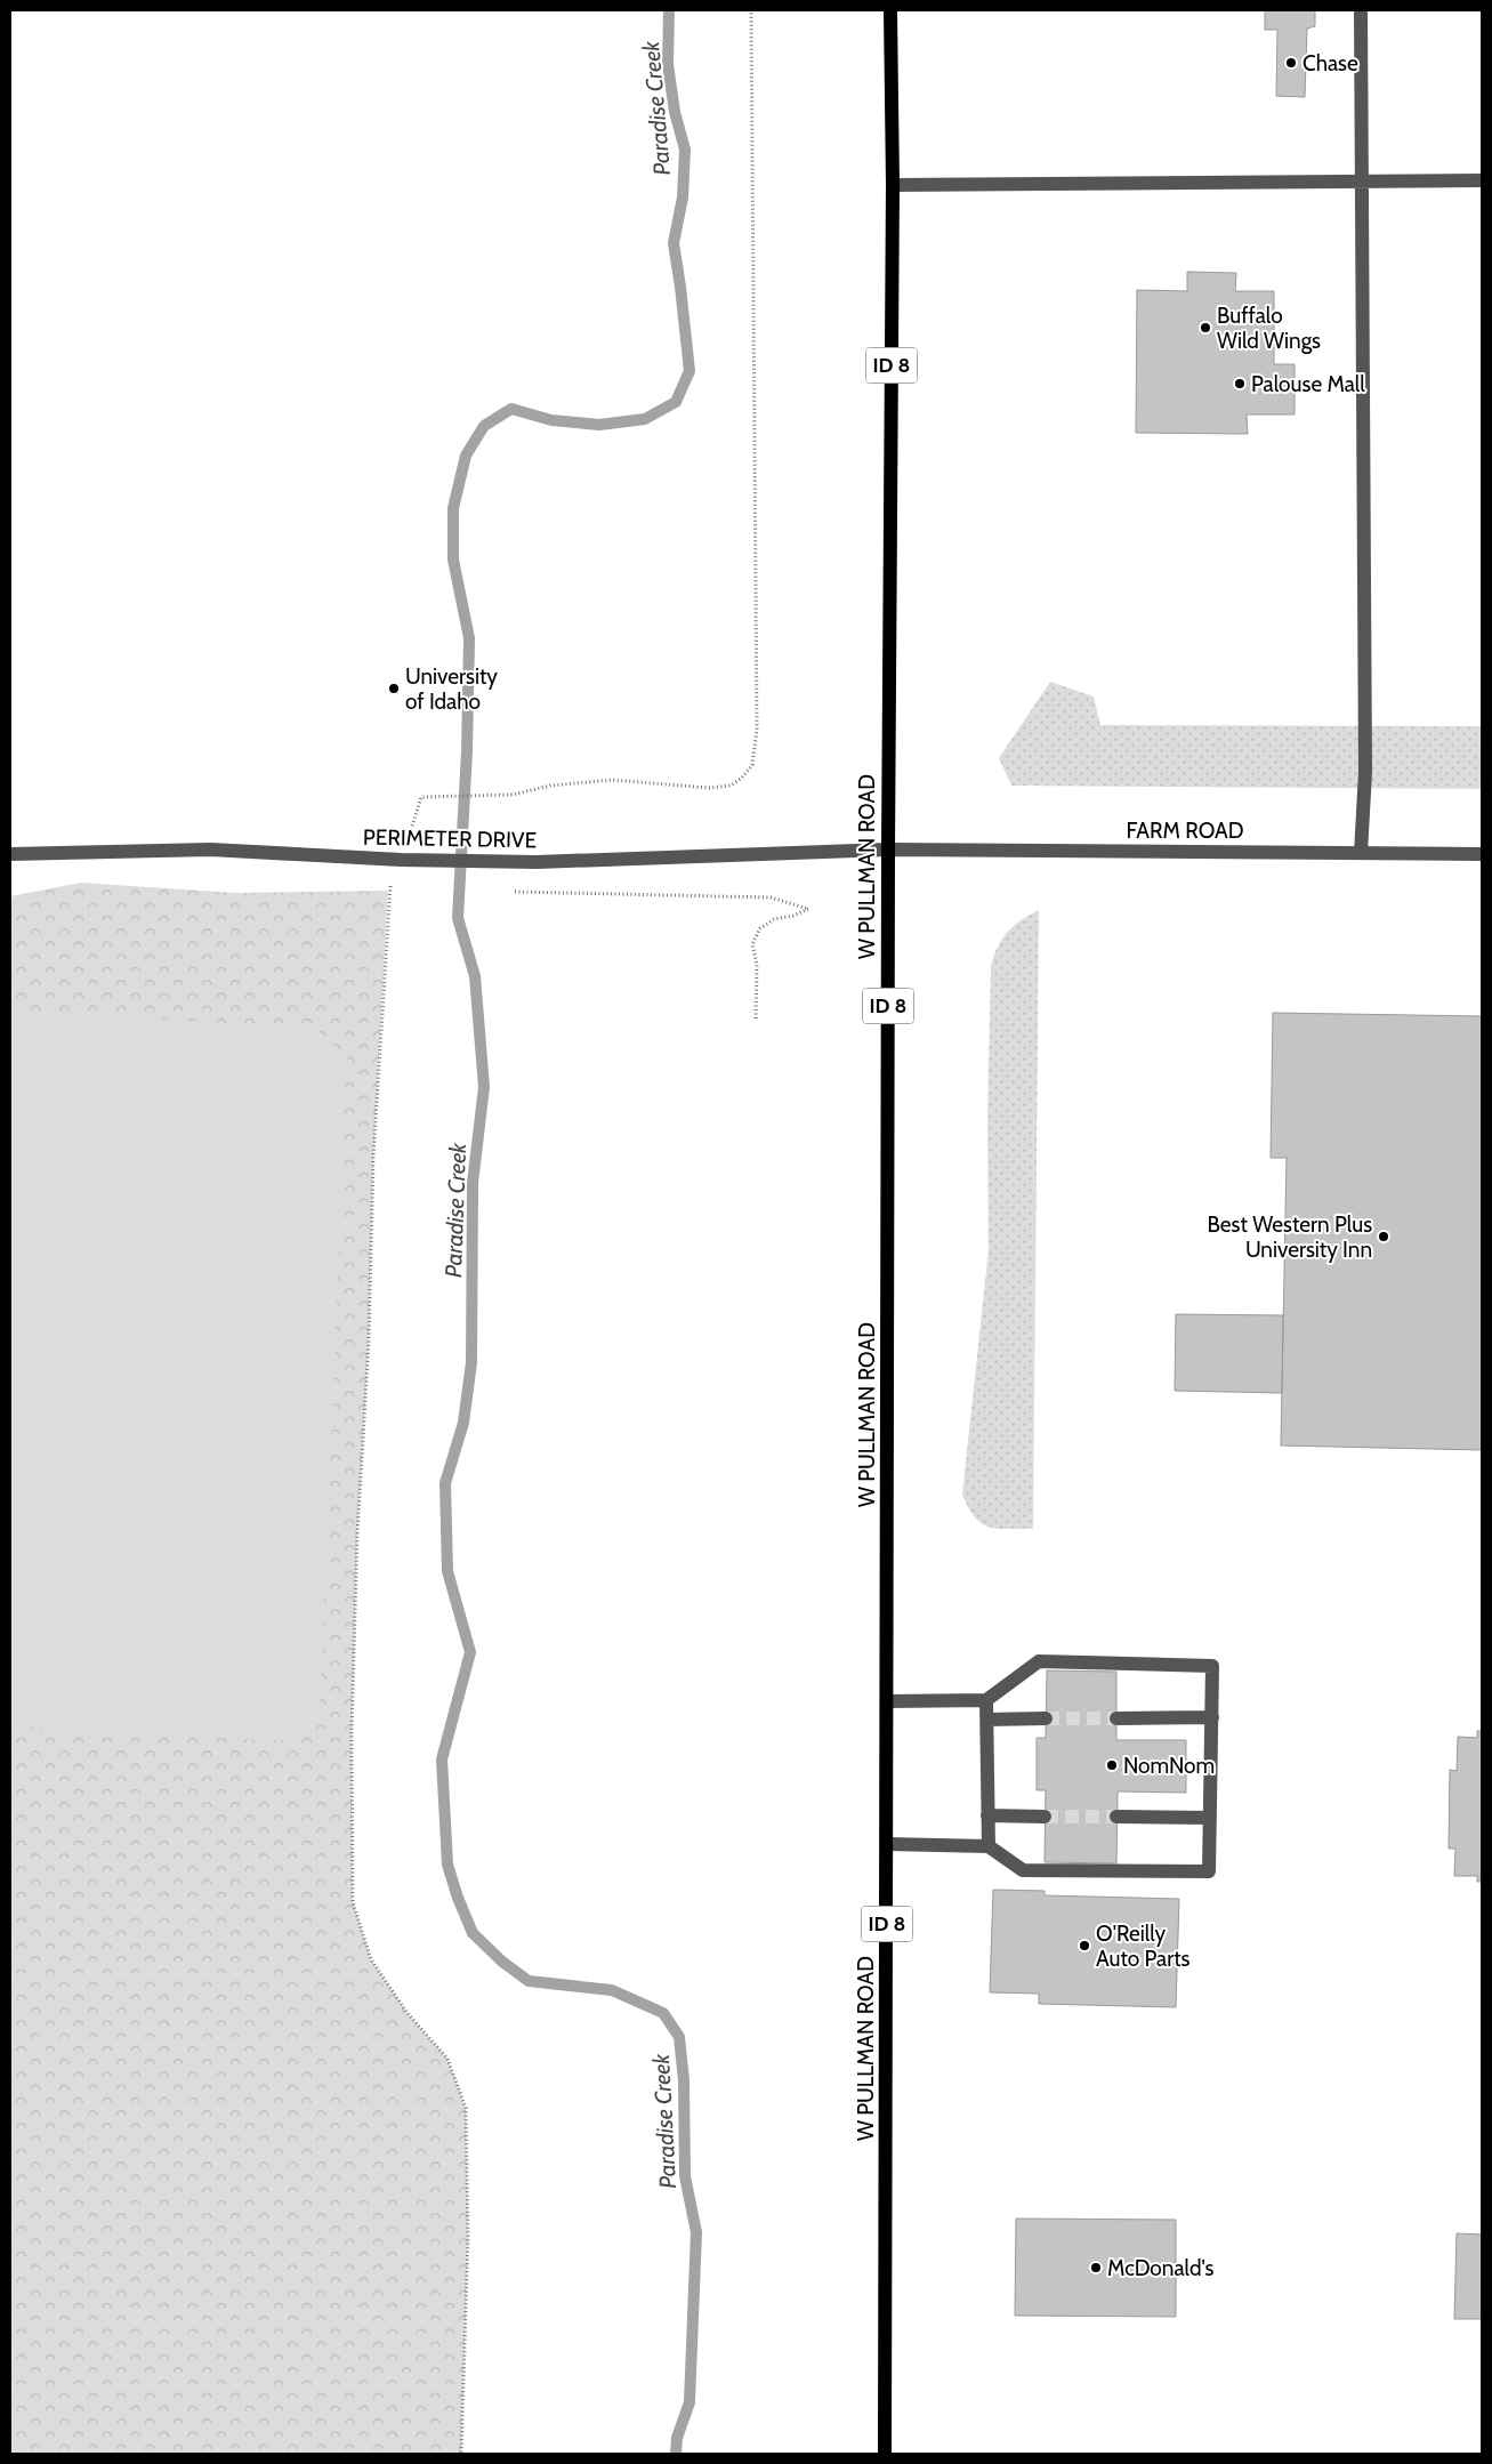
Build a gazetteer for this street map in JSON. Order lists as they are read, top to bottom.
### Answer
{
  "streets": {
    "main road": ["ID 8", "W PULLMAN ROAD"],
    "street": ["FARM ROAD", "PERIMETER DRIVE"]
  },
  "crossings": [
    ["ID 8", "W PULLMAN ROAD"],
    ["FARM ROAD", "PERIMETER DRIVE"],
    ["FARM ROAD", "W PULLMAN ROAD"],
    ["PERIMETER DRIVE", "W PULLMAN ROAD"]
  ],
  "water": ["Paradise Creek"],
  "places": [
    "Chase",
    "Buffalo Wild Wings",
    "Palouse Mall",
    "University of Idaho",
    "Best Western Plus University Inn",
    "NomNom",
    "O'Reilly Auto Parts",
    "McDonald's"
  ]
}
